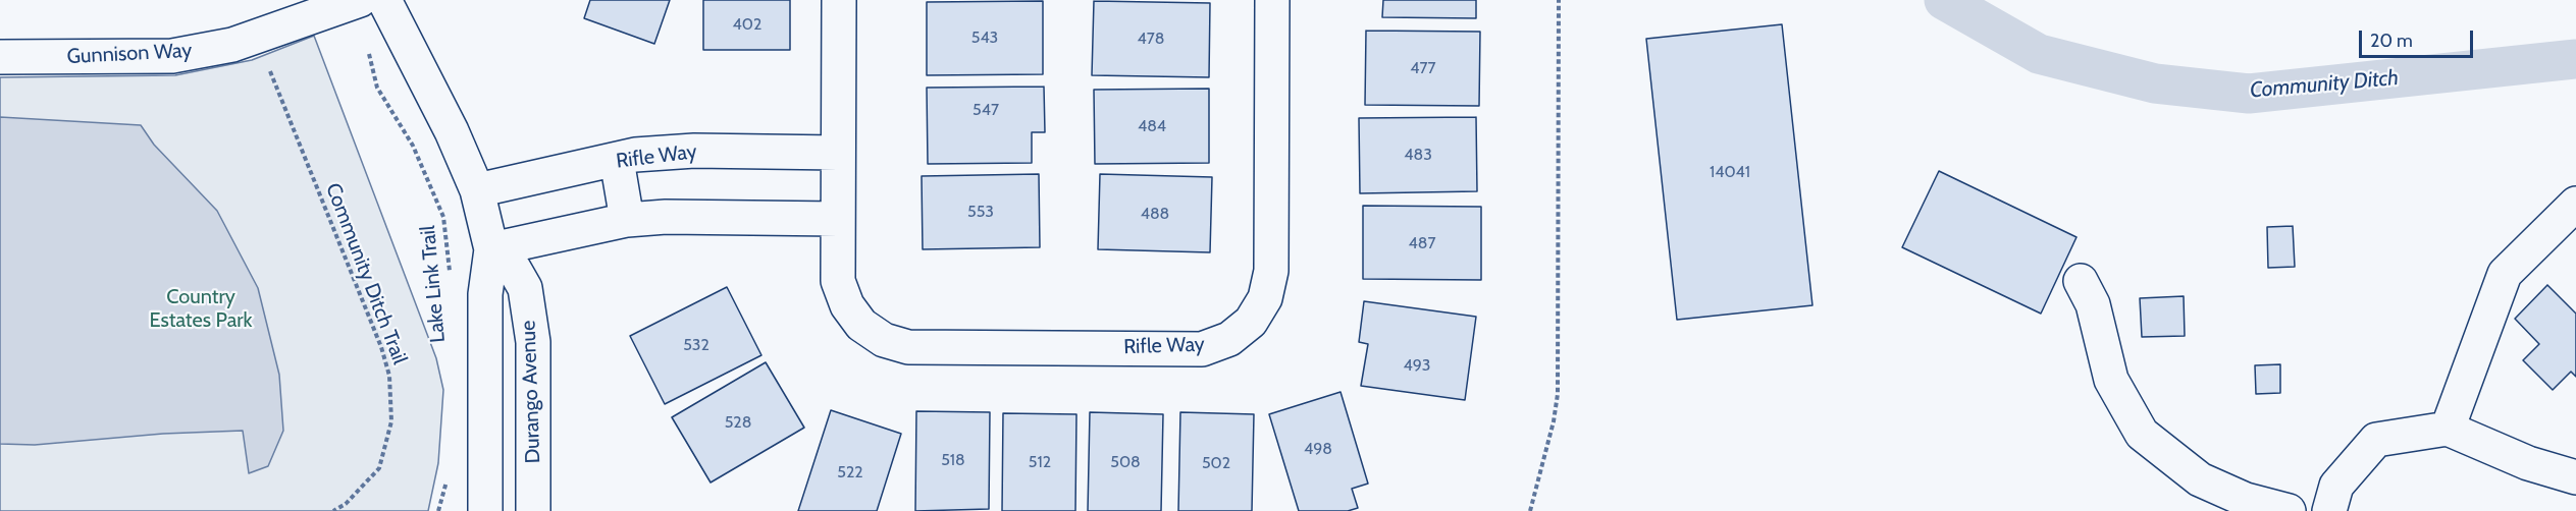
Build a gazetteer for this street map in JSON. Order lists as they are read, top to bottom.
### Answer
{
  "streets": {
    "street": ["Gunnison Way", "Rifle Way", "Durango Avenue"],
    "path": ["Community Ditch Trail", "Lake Link Trail"]
  },
  "crossings": [
    ["Gunnison Way", "Community Ditch Trail"],
    ["Gunnison Way", "Lake Link Trail"]
  ],
  "water": ["Community Ditch"],
  "parks": ["Country Estates Park"],
  "house_numbers": [
    "402",
    "543",
    "478",
    "477",
    "547",
    "484",
    "483",
    "14041",
    "553",
    "488",
    "487",
    "532",
    "493",
    "528",
    "498",
    "518",
    "512",
    "508",
    "502",
    "522"
  ],
  "scale_bar": "20 m"
}
